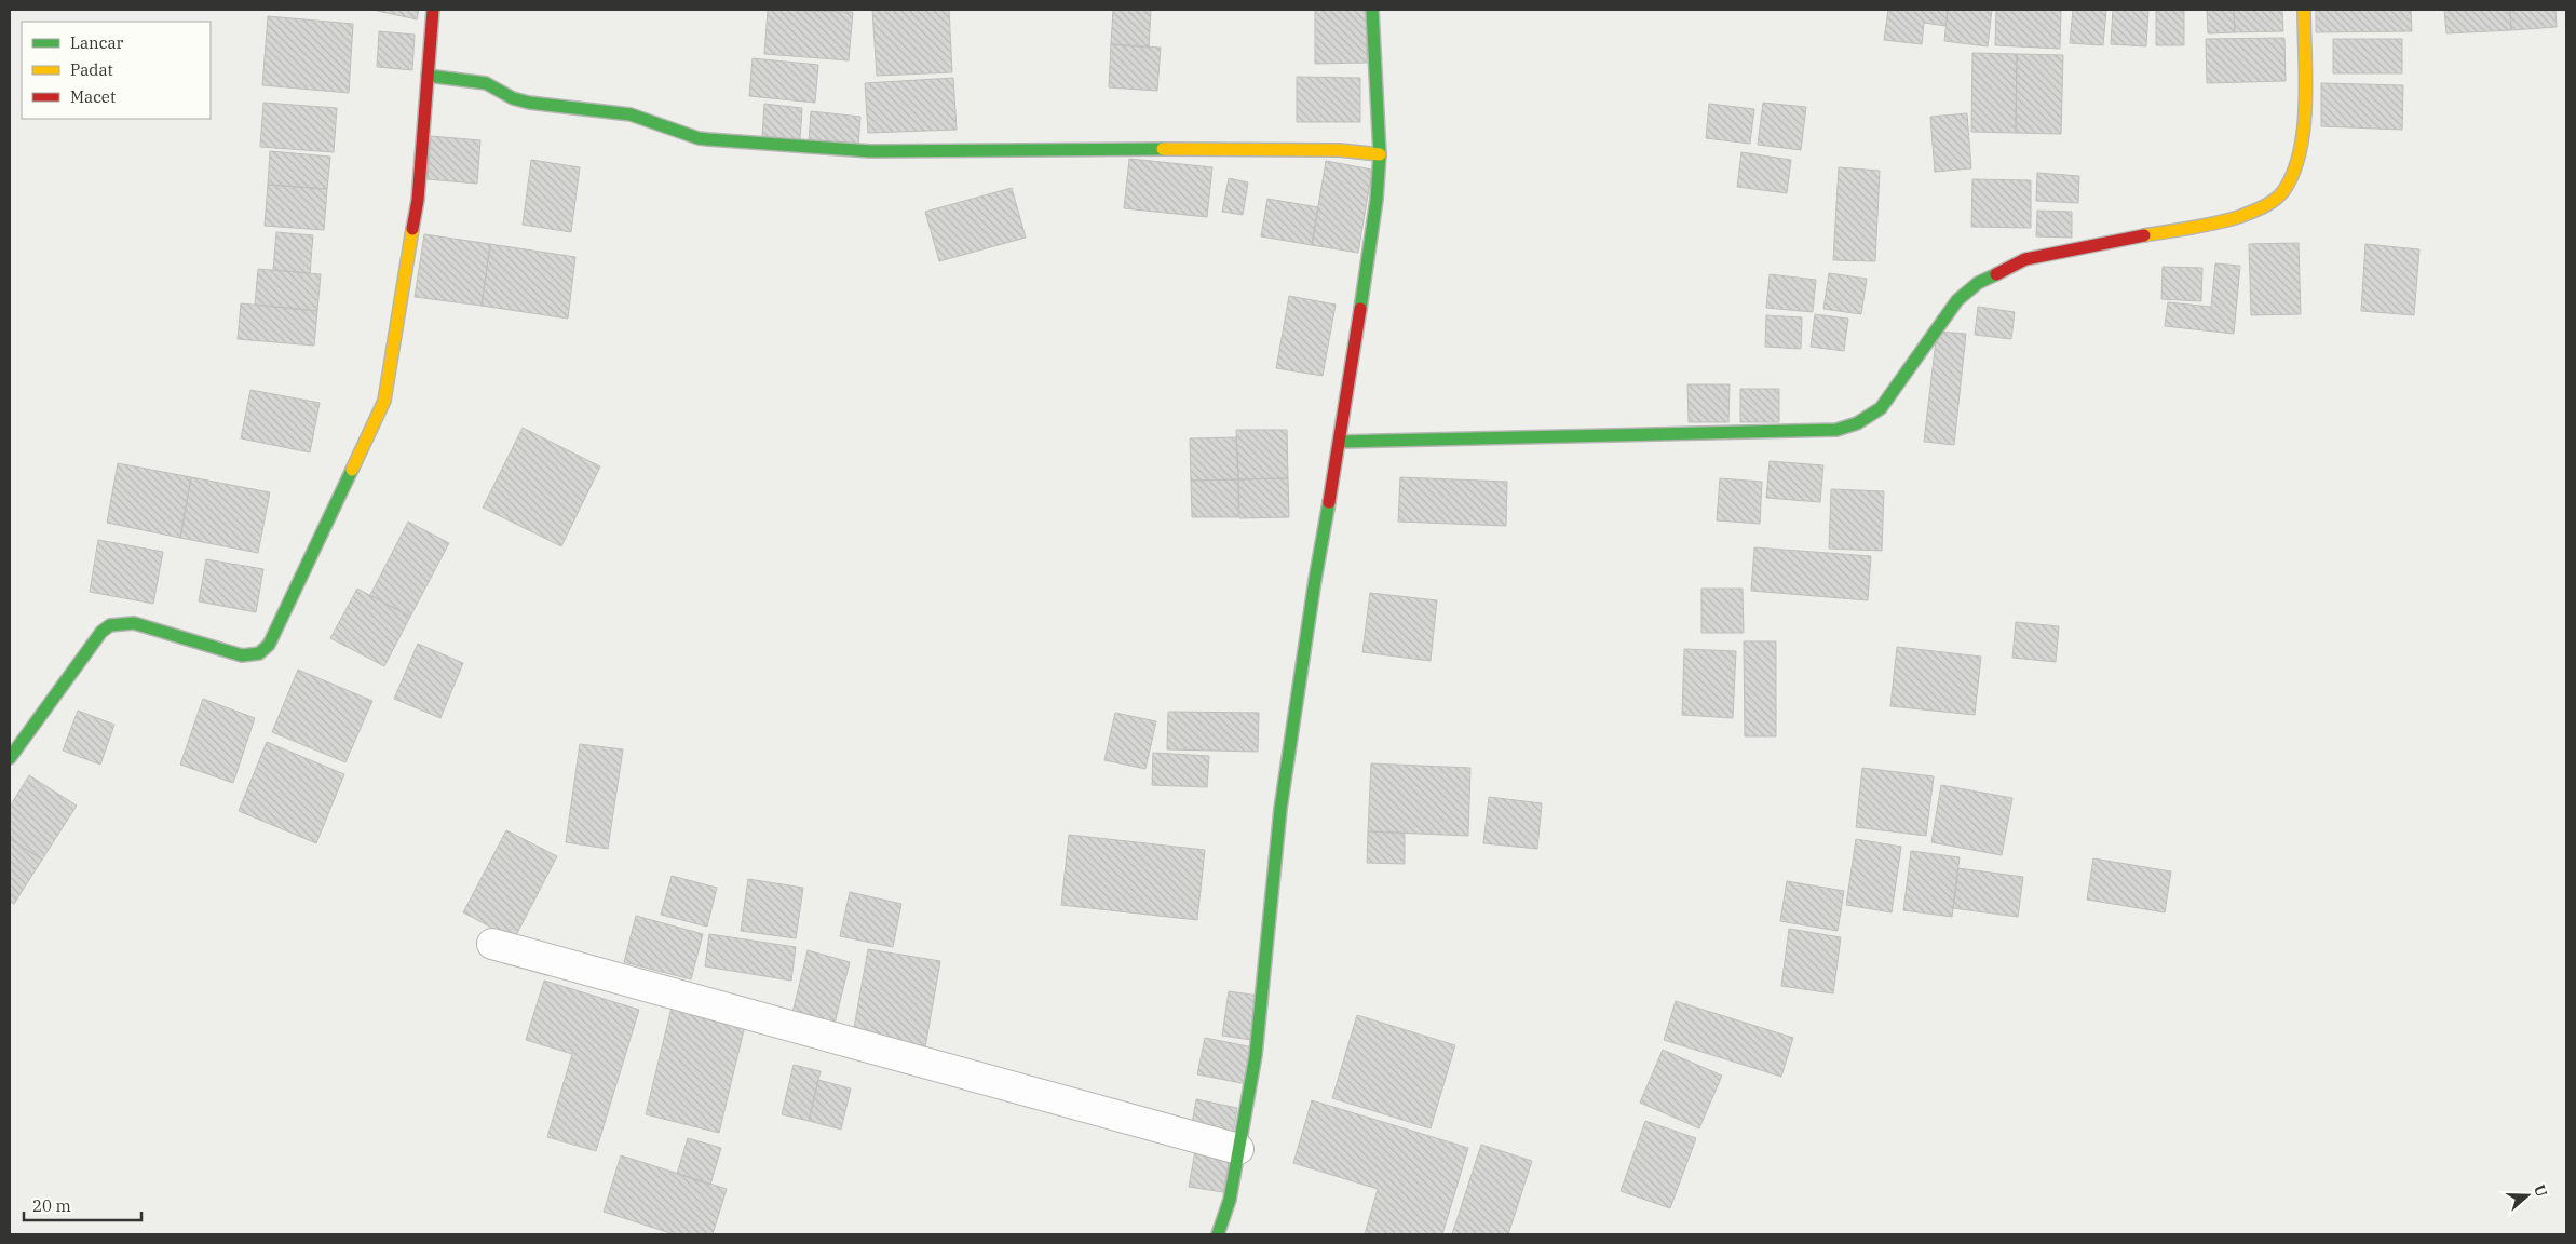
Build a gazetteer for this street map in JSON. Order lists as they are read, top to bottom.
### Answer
{
  "legend": ["Lancar", "Padat", "Macet"],
  "scale_bar": "20 m",
  "north": "right"
}
